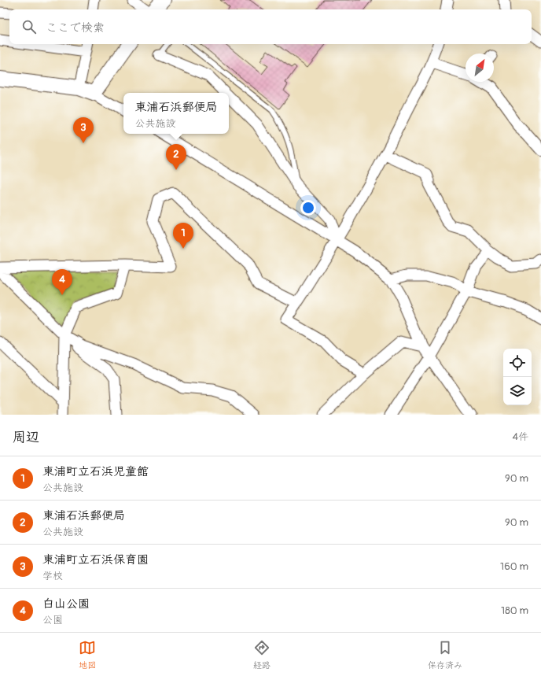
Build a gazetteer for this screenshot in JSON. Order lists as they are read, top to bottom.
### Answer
{
  "north": "top right",
  "page": {
    "search": "ここで検索",
    "popup": ["東浦石浜郵便局", "公共施設"],
    "pins": [
      "3",
      "2",
      "1",
      "4"
    ],
    "heading": ["周辺", "4件"],
    "list": [
      {
        "mark": "1",
        "name": "東浦町立石浜児童館",
        "note": "公共施設",
        "value": "90 m"
      },
      {
        "mark": "2",
        "name": "東浦石浜郵便局",
        "note": "公共施設",
        "value": "90 m"
      },
      {
        "mark": "3",
        "name": "東浦町立石浜保育園",
        "note": "学校",
        "value": "160 m"
      },
      {
        "mark": "4",
        "name": "白山公園",
        "note": "公園",
        "value": "180 m"
      }
    ],
    "nav": ["地図", "経路", "保存済み"]
  }
}
